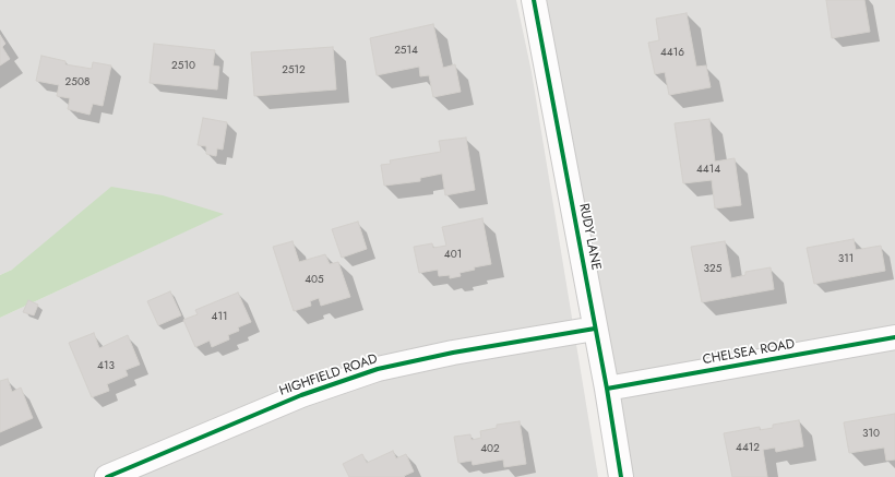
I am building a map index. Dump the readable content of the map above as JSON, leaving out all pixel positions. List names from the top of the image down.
{
  "streets": {
    "street": ["RUDY LANE", "CHELSEA ROAD", "HIGHFIELD ROAD"]
  },
  "crossings": [
    ["RUDY LANE", "CHELSEA ROAD"],
    ["RUDY LANE", "HIGHFIELD ROAD"]
  ],
  "house_numbers": [
    "2514",
    "4416",
    "2510",
    "2512",
    "2508",
    "4414",
    "401",
    "311",
    "325",
    "405",
    "411",
    "413",
    "310",
    "4412",
    "402"
  ]
}
